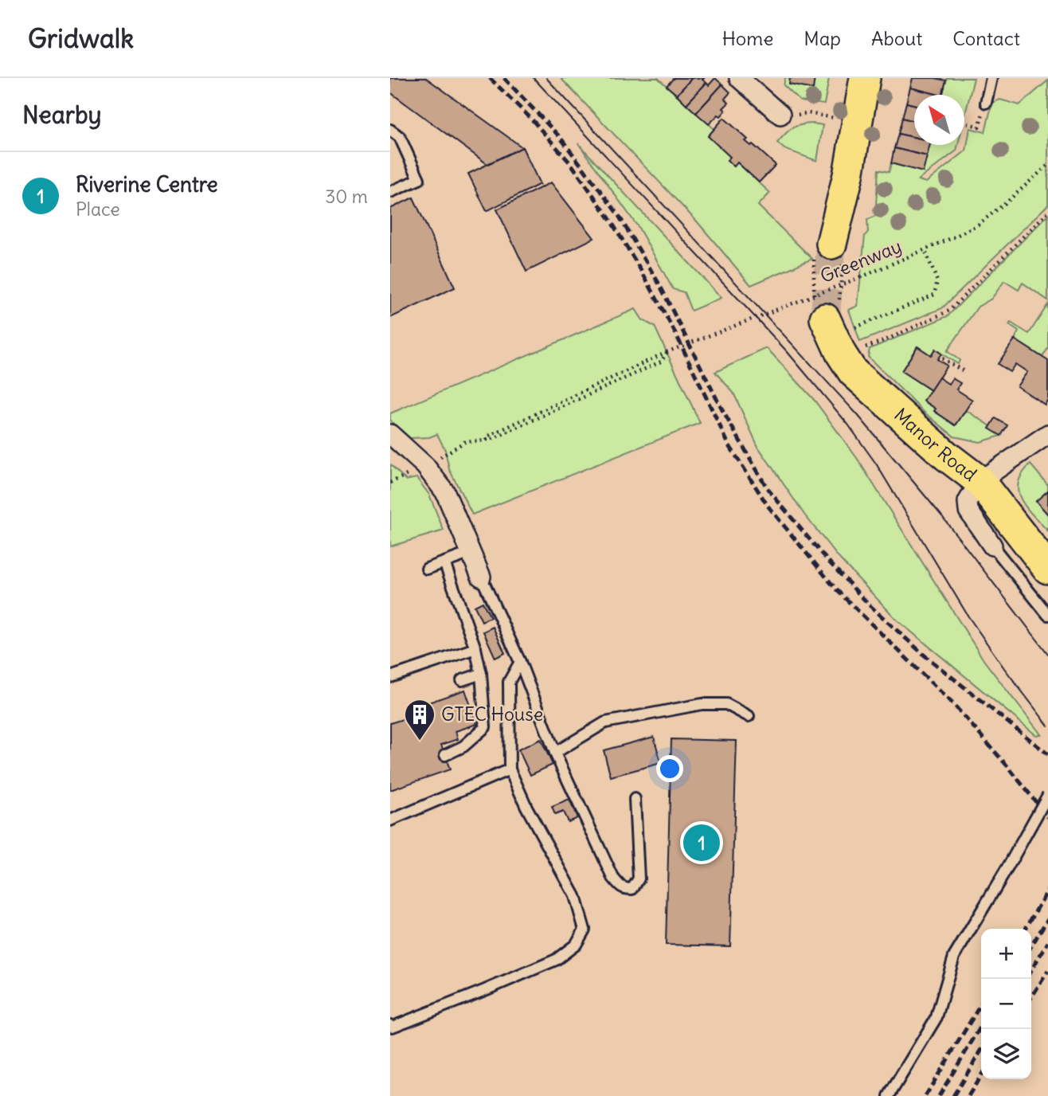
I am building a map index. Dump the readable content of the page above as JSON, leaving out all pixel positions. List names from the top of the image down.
{
  "streets": {
    "main road": ["Manor Road"],
    "path": ["Greenway"]
  },
  "places": {
    "building": ["GTEC House"]
  },
  "north": "top left",
  "page": {
    "header": "Gridwalk",
    "nav": [
      "Home",
      "Map",
      "About",
      "Contact"
    ],
    "heading": "Nearby",
    "list": [
      {
        "mark": "1",
        "name": "Riverine Centre",
        "note": "Place",
        "value": "30 m"
      }
    ],
    "pins": "1",
    "map_buttons": ["+", "−"]
  }
}
